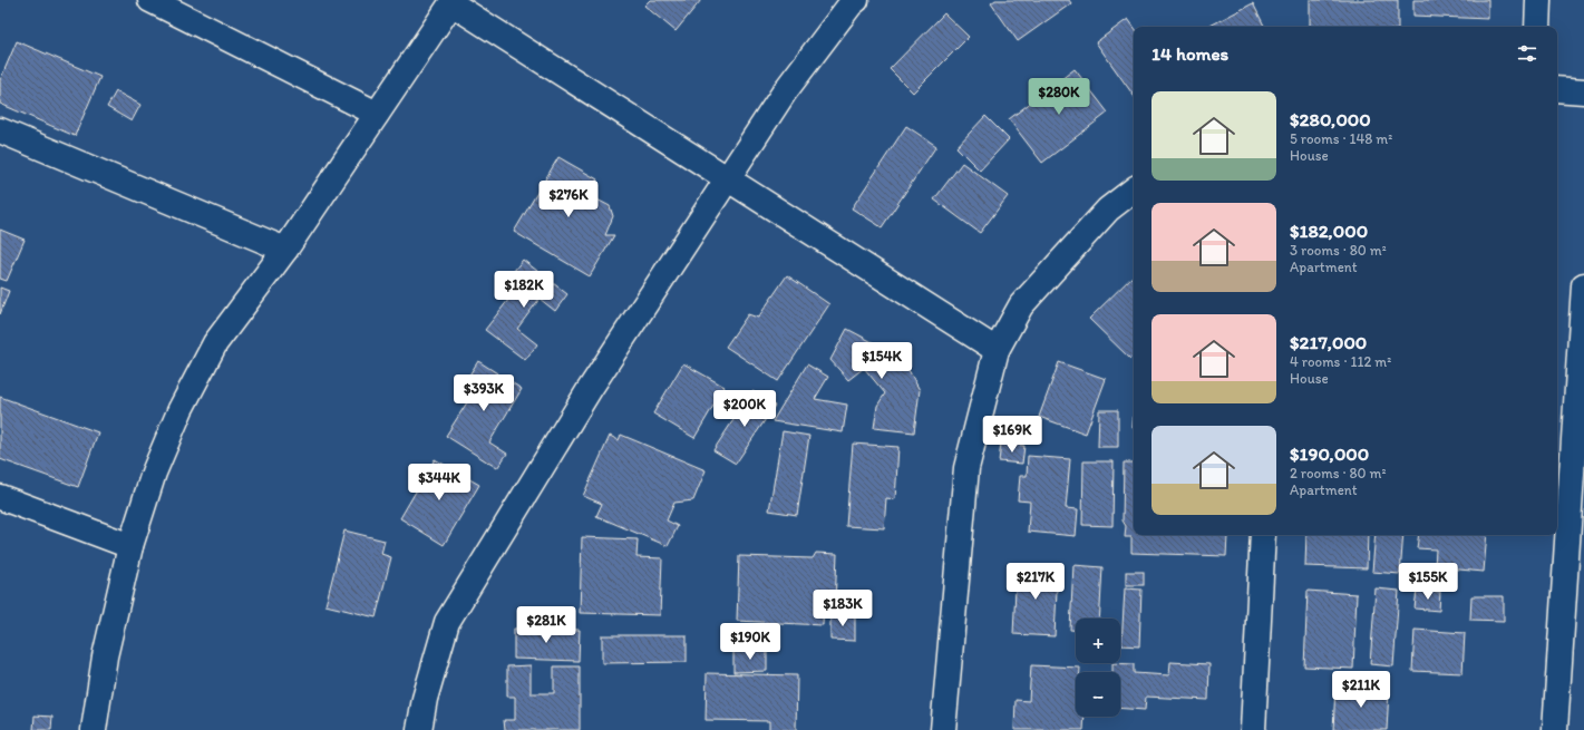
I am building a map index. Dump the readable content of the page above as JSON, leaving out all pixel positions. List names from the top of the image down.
{
  "page": {
    "heading": "14 homes",
    "price": [
      "$280K",
      "$276K",
      "$182K",
      "$154K",
      "$393K",
      "$200K",
      "$169K",
      "$344K",
      "$217K",
      "$155K",
      "$183K",
      "$281K",
      "$190K",
      "$211K"
    ],
    "list": [
      {
        "name": "$280,000",
        "note": "5 rooms · 148 m² · House"
      },
      {
        "name": "$182,000",
        "note": "3 rooms · 80 m² · Apartment"
      },
      {
        "name": "$217,000",
        "note": "4 rooms · 112 m² · House"
      },
      {
        "name": "$190,000",
        "note": "2 rooms · 80 m² · Apartment"
      }
    ],
    "map_buttons": ["+", "−"]
  }
}
